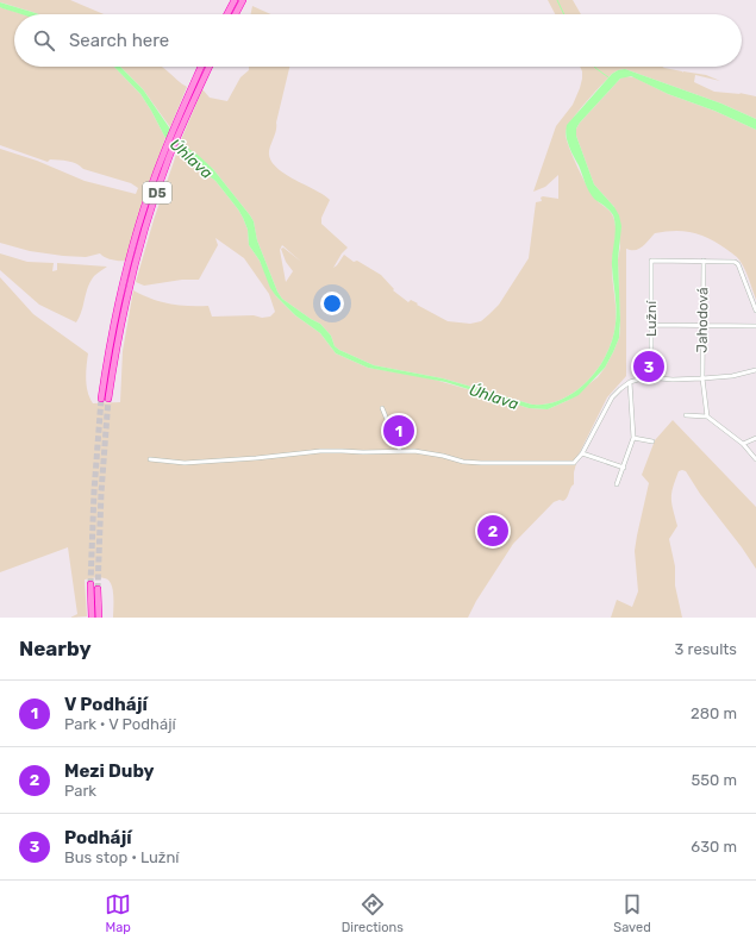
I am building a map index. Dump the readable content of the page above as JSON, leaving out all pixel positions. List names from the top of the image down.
{
  "streets": {
    "highway": ["D5"],
    "street": ["Lužní", "Jahodová"]
  },
  "crossings": [
    ["Lužní", "Jahodová"]
  ],
  "water": ["Úhlava"],
  "page": {
    "search": "Search here",
    "pins": ["3", "1", "2"],
    "heading": ["Nearby", "3 results"],
    "list": [
      {
        "mark": "1",
        "name": "V Podhájí",
        "note": "Park · V Podhájí",
        "value": "280 m"
      },
      {
        "mark": "2",
        "name": "Mezi Duby",
        "note": "Park",
        "value": "550 m"
      },
      {
        "mark": "3",
        "name": "Podhájí",
        "note": "Bus stop · Lužní",
        "value": "630 m"
      }
    ],
    "nav": ["Map", "Directions", "Saved"]
  }
}
